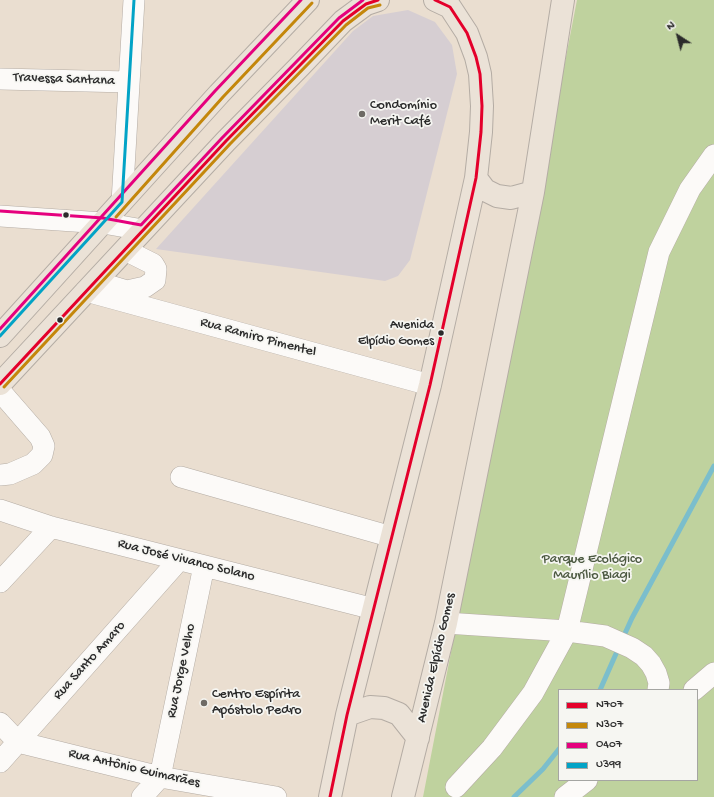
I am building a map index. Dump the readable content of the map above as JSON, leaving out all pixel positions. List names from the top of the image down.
{
  "streets": {
    "main road": ["Avenida Elpídio Gomes"],
    "street": [
      "Travessa Santana",
      "Rua Ramiro Pimentel",
      "Rua José Vivanco Solano",
      "Rua Santo Amaro",
      "Rua Jorge Velho",
      "Rua Antônio Guimarães"
    ]
  },
  "crossings": [
    ["Rua José Vivanco Solano", "Rua Santo Amaro"],
    ["Rua José Vivanco Solano", "Rua Jorge Velho"],
    ["Rua Santo Amaro", "Rua Antônio Guimarães"],
    ["Rua Jorge Velho", "Rua Antônio Guimarães"]
  ],
  "parks": ["Parque Ecológico Maurílio Biagi"],
  "places": ["Condomínio Merit Café", "Avenida Elpídio Gomes", "Centro Espírita Apóstolo Pedro"],
  "lines": [
    "transit line N707",
    "transit line O407",
    "transit line U399",
    "transit line N307"
  ],
  "legend": [
    "N707",
    "N307",
    "O407",
    "U399"
  ],
  "north": "top left"
}
